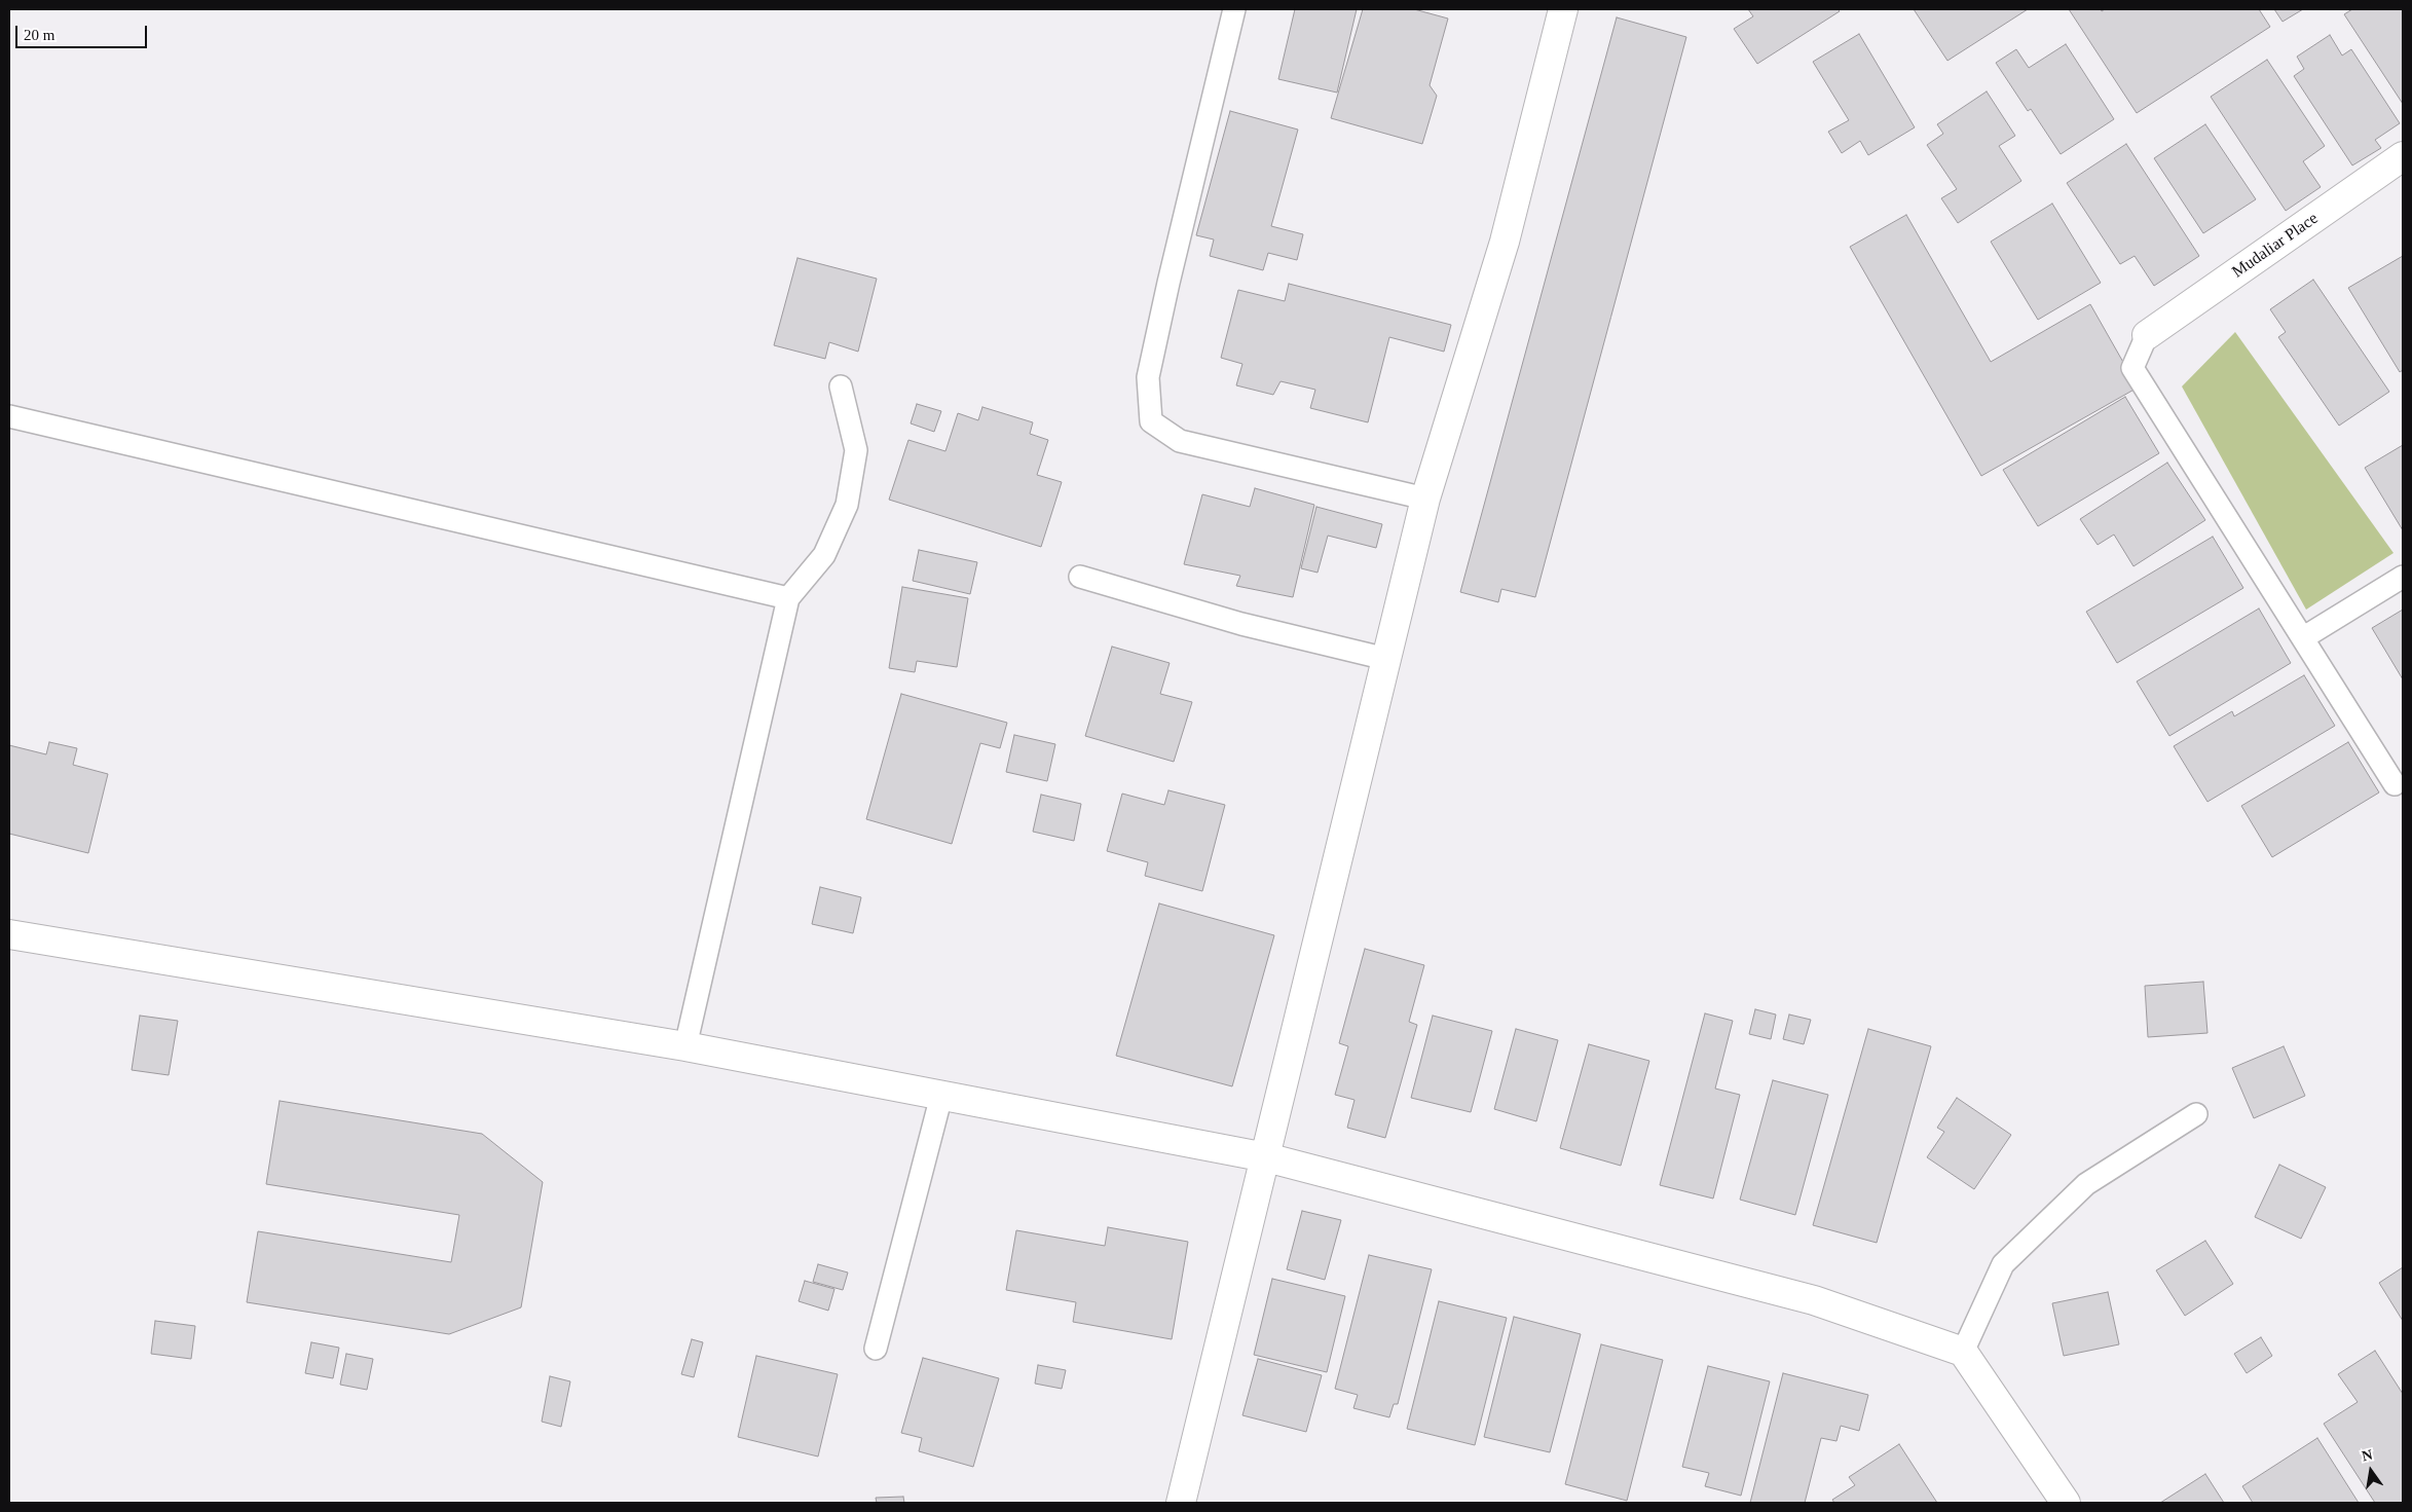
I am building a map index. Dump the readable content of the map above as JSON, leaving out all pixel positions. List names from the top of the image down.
{
  "streets": {
    "street": ["Mudaliar Place"]
  },
  "scale_bar": "20 m",
  "north": "top"
}
